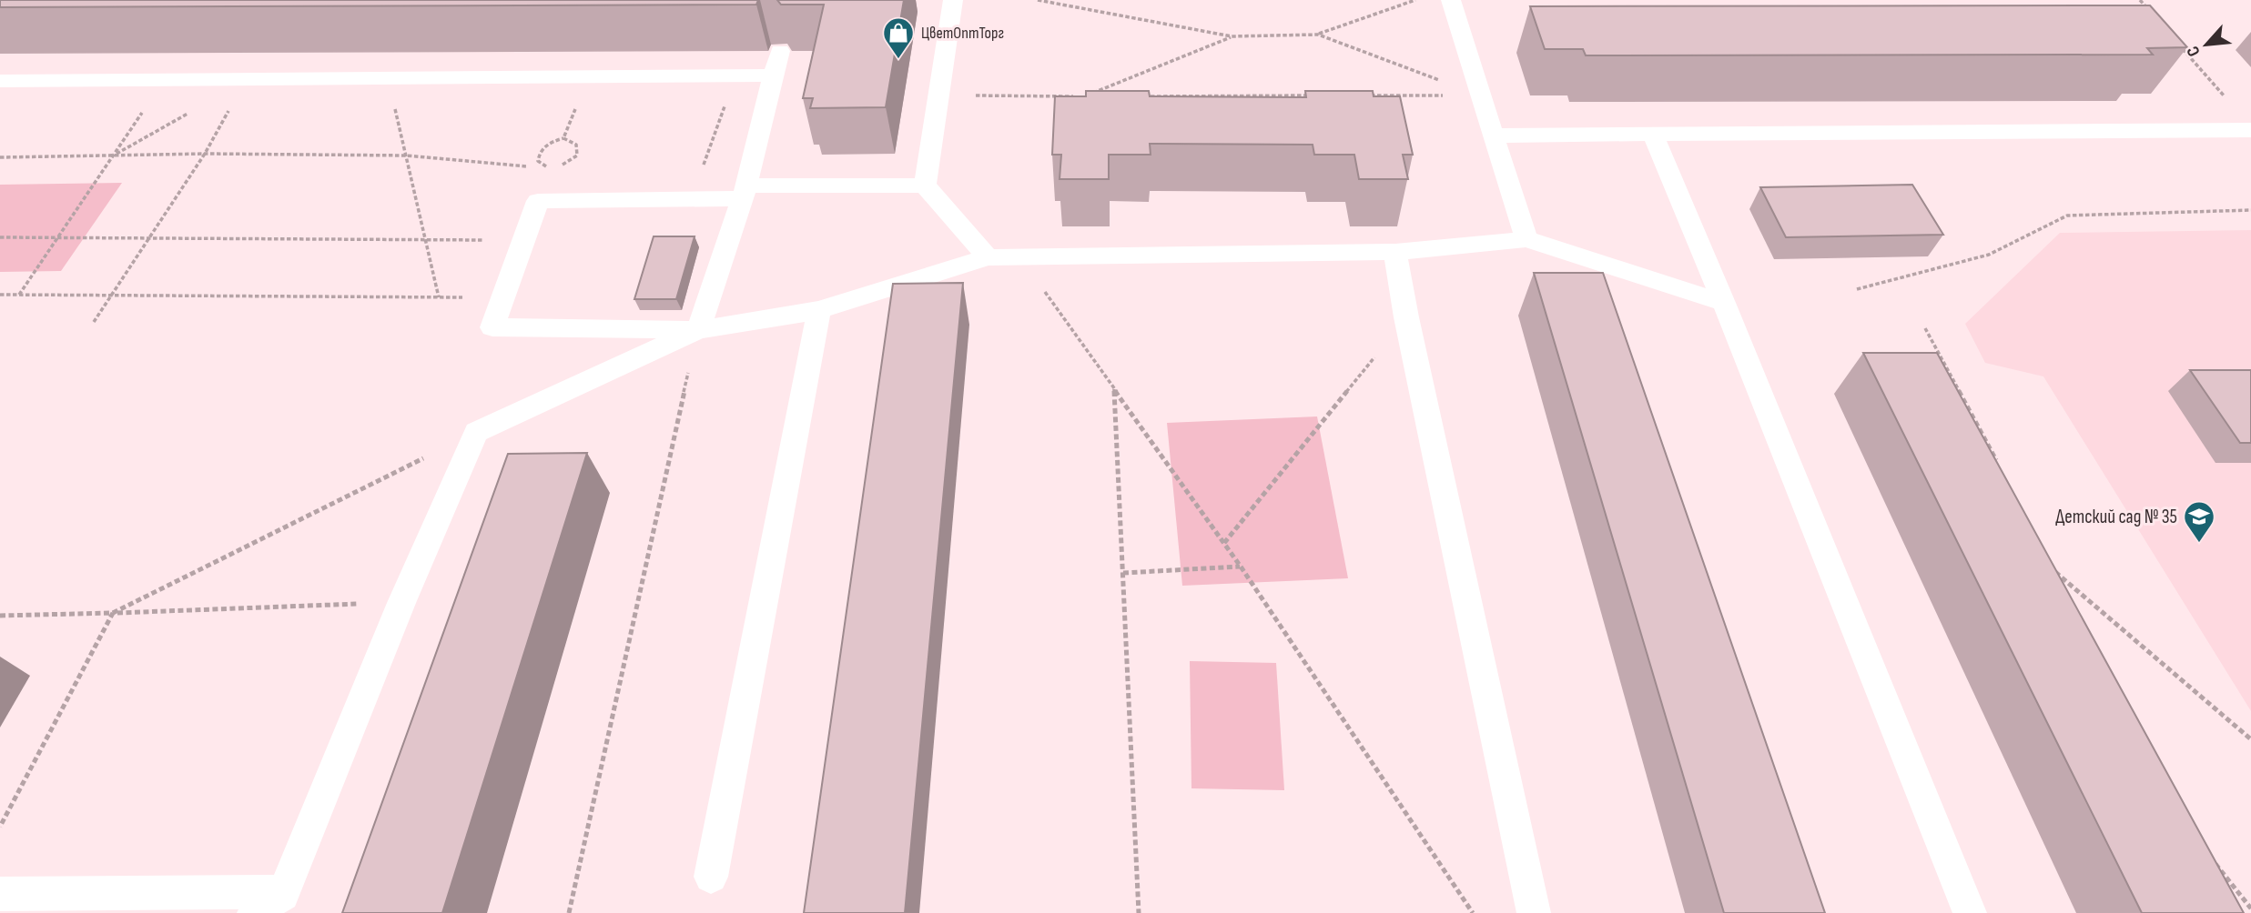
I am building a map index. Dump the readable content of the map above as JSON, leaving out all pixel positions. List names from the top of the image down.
{
  "places": {
    "shop": ["ЦветОптТорг"],
    "school or university": ["Детский сад № 35"]
  },
  "north": "bottom left"
}
